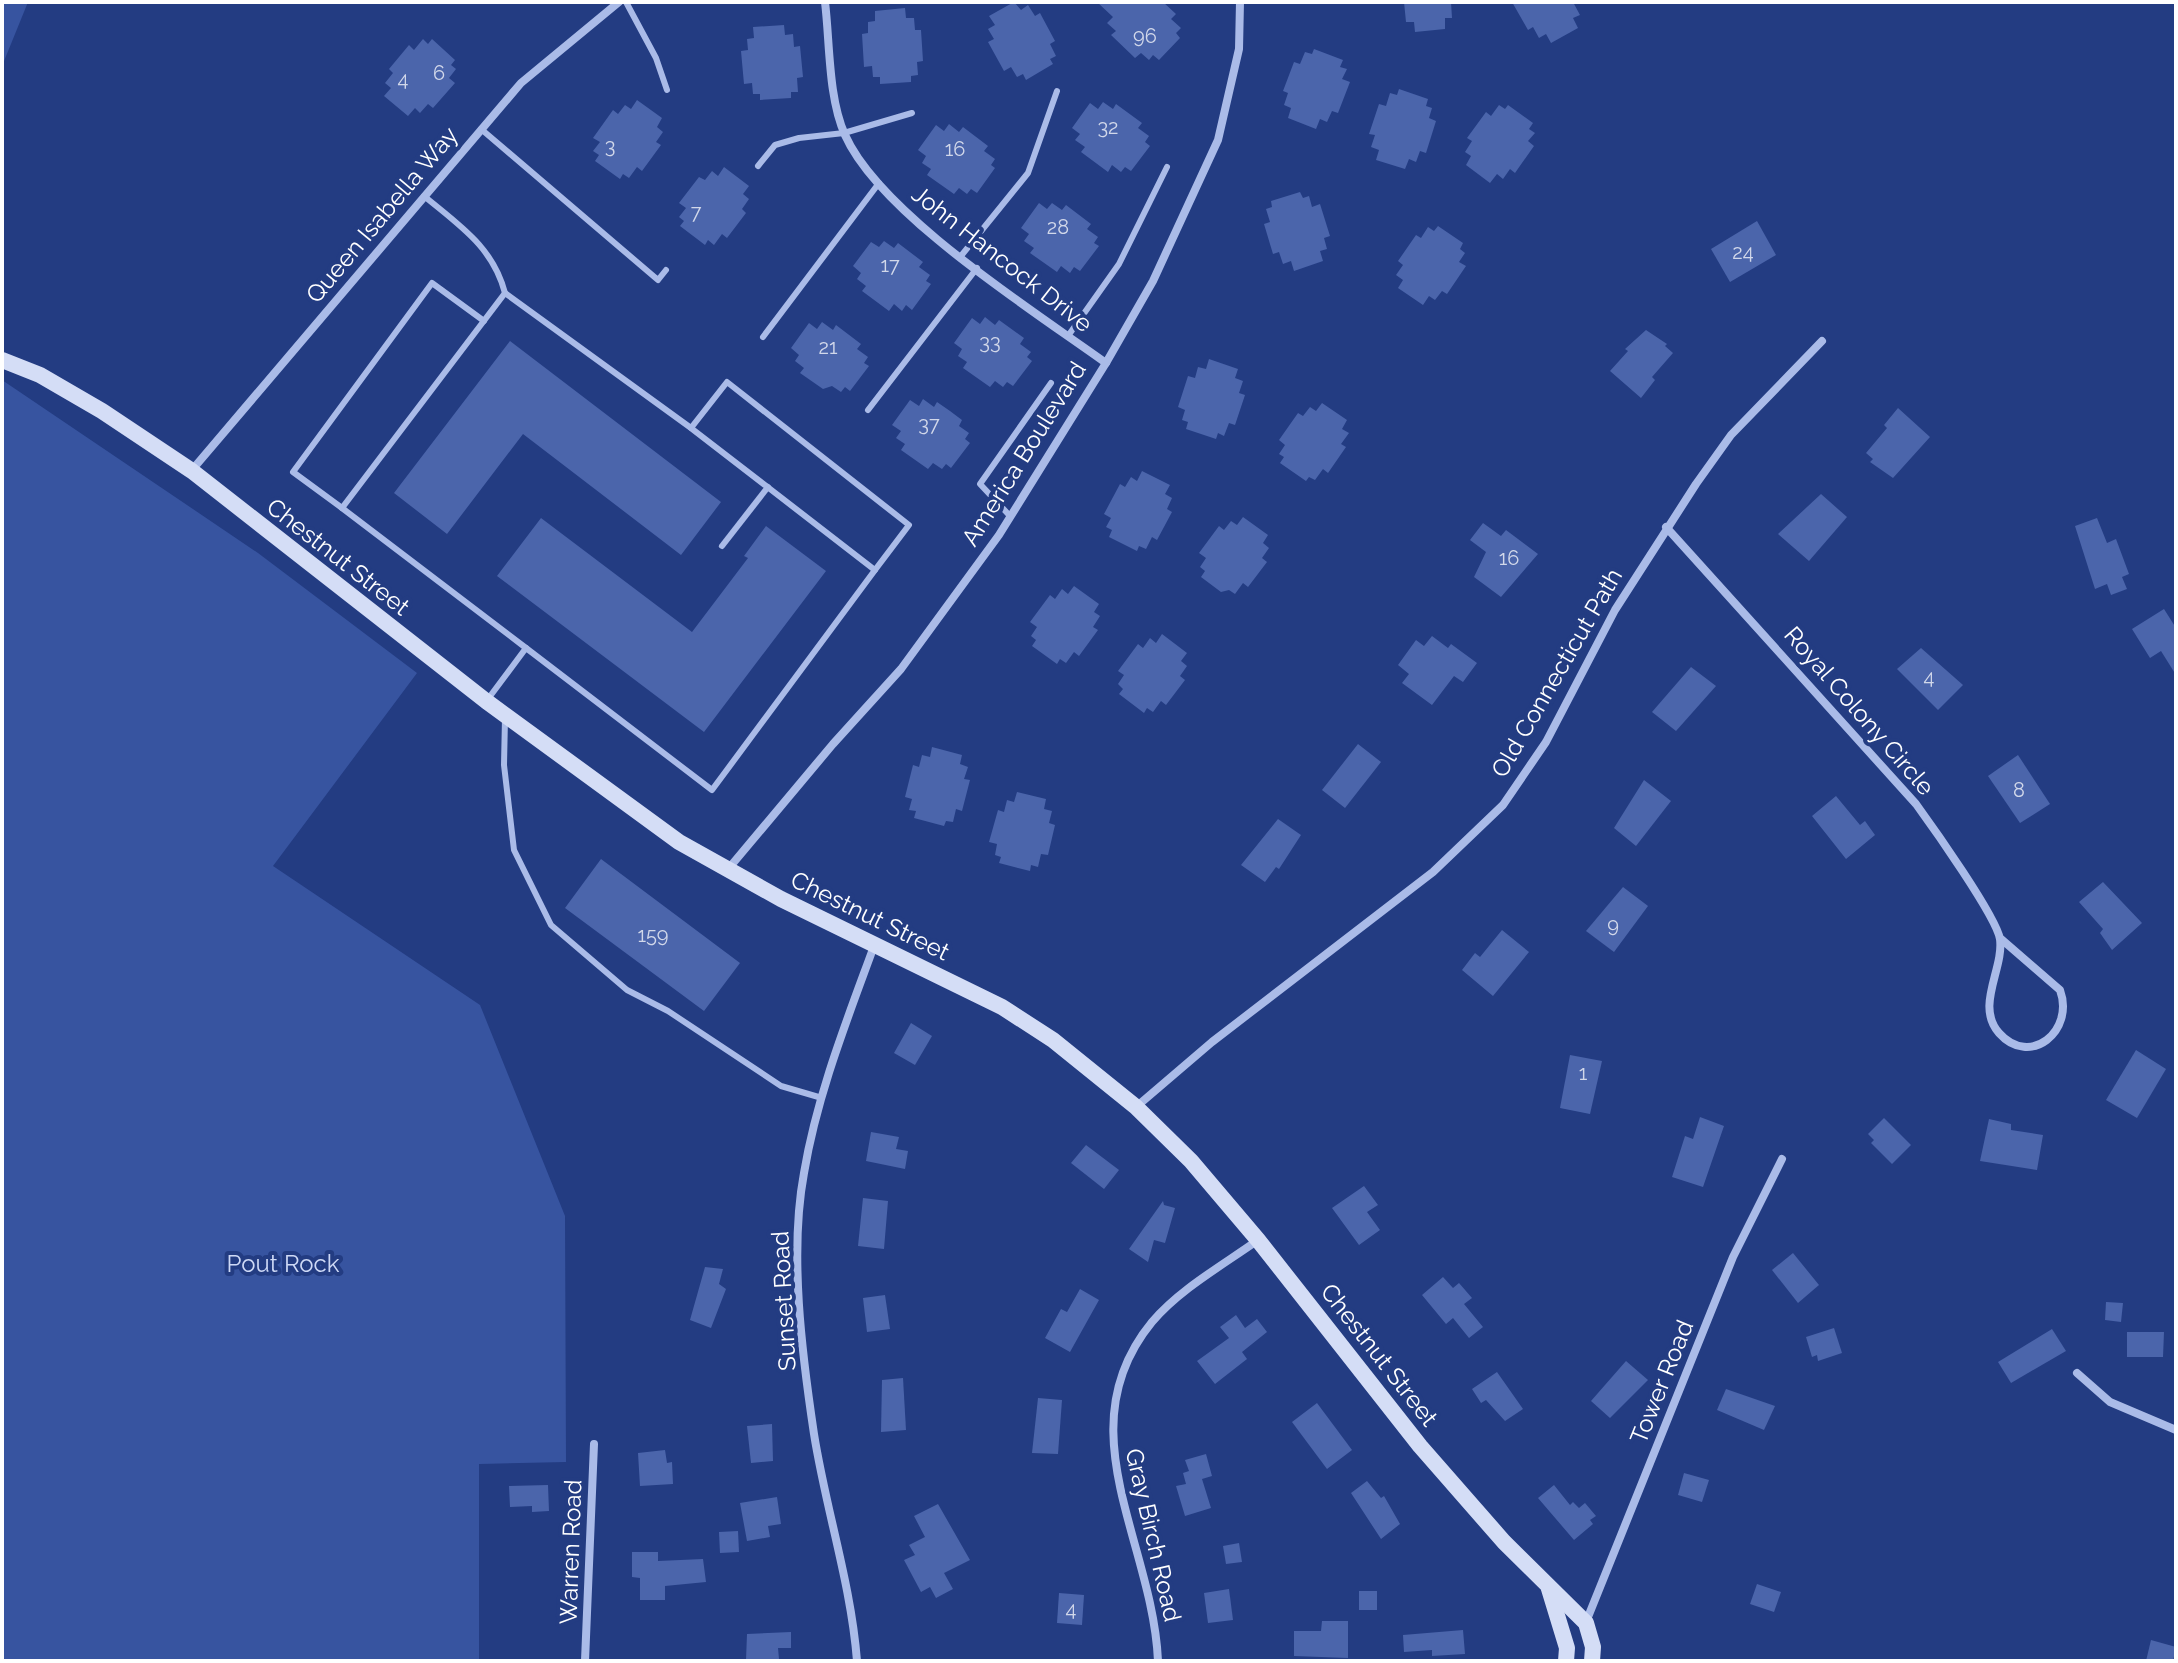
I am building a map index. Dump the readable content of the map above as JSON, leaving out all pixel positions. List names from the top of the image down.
{
  "streets": {
    "main road": ["Chestnut Street"],
    "street": [
      "Queen Isabella Way",
      "John Hancock Drive",
      "America Boulevard",
      "Old Connecticut Path",
      "Royal Colony Circle",
      "Sunset Road",
      "Tower Road",
      "Gray Birch Road",
      "Warren Road"
    ]
  },
  "crossings": [
    ["Queen Isabella Way", "Chestnut Street"],
    ["John Hancock Drive", "America Boulevard"],
    ["America Boulevard", "Chestnut Street"],
    ["Chestnut Street", "Old Connecticut Path"],
    ["Chestnut Street", "Sunset Road"],
    ["Chestnut Street", "Gray Birch Road"],
    ["Old Connecticut Path", "Royal Colony Circle"]
  ],
  "parks": ["Pout Rock"],
  "house_numbers": [
    "96",
    "6",
    "4",
    "32",
    "3",
    "16",
    "7",
    "28",
    "24",
    "17",
    "33",
    "21",
    "37",
    "16",
    "4",
    "8",
    "9",
    "159",
    "1",
    "4"
  ]
}
